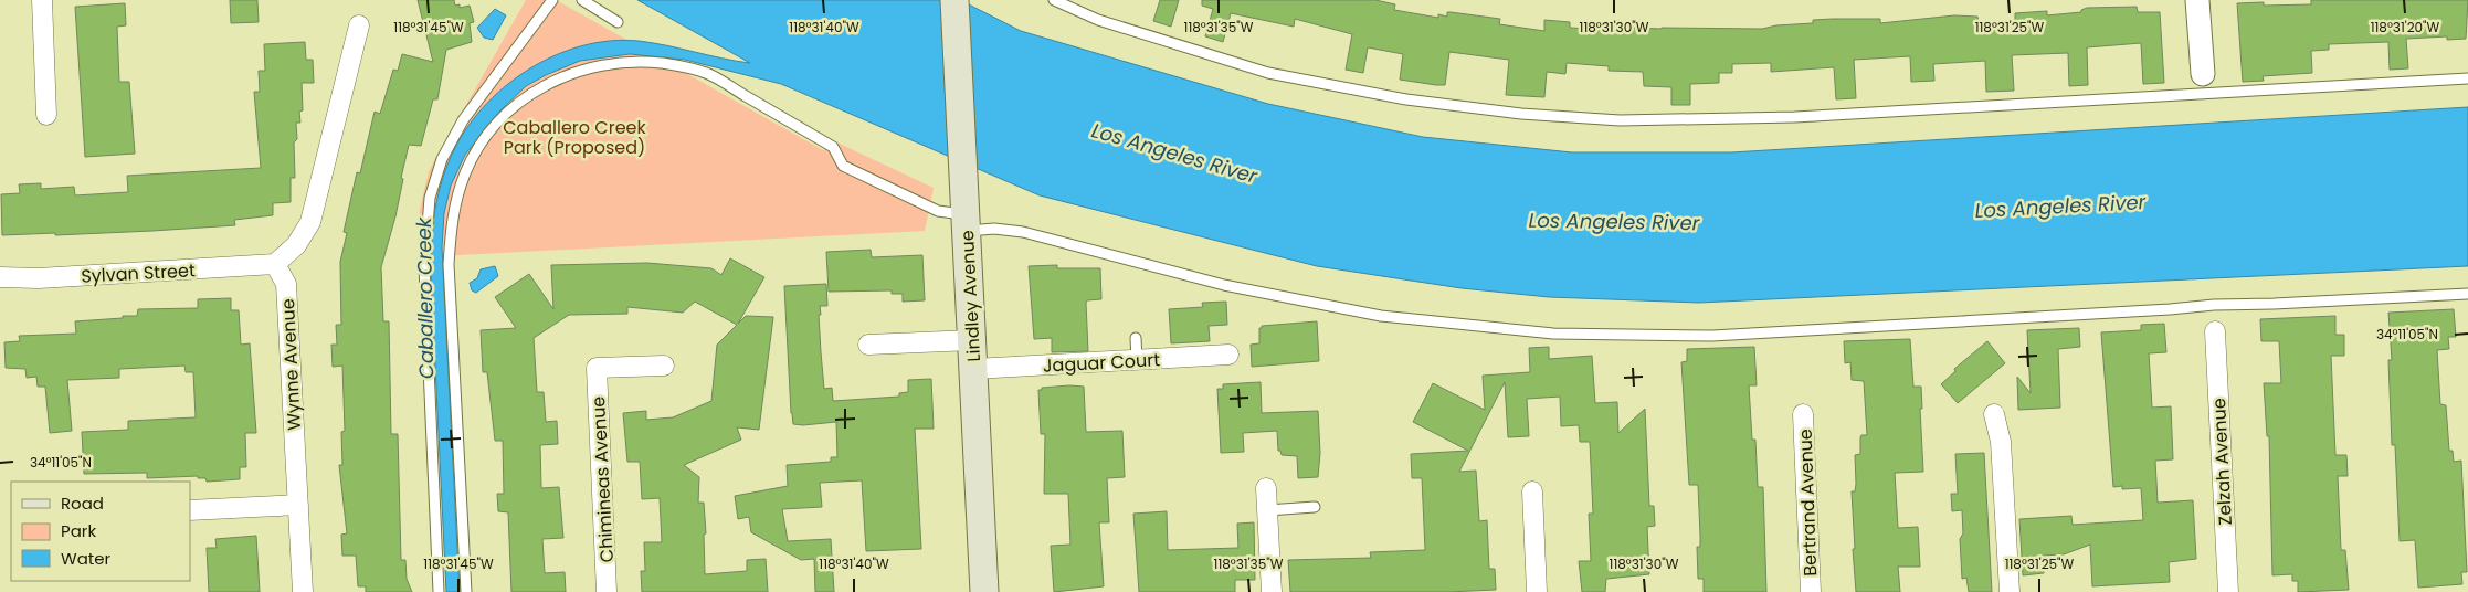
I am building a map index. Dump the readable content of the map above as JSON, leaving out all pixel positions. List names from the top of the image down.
{
  "streets": {
    "main road": ["Lindley Avenue"],
    "street": [
      "Sylvan Street",
      "Jaguar Court",
      "Wynne Avenue",
      "Zelzah Avenue",
      "Chimineas Avenue",
      "Bertrand Avenue"
    ]
  },
  "crossings": [
    ["Sylvan Street", "Wynne Avenue"],
    ["Lindley Avenue", "Jaguar Court"]
  ],
  "water": ["Los Angeles River", "Caballero Creek"],
  "parks": ["Caballero Creek Park (Proposed)"],
  "legend": ["Road", "Park", "Water"],
  "coordinates": [
    "118°31'45\"W",
    "118°31'40\"W",
    "118°31'35\"W",
    "118°31'30\"W",
    "118°31'25\"W",
    "118°31'20\"W",
    "34°11'05\"N"
  ]
}
